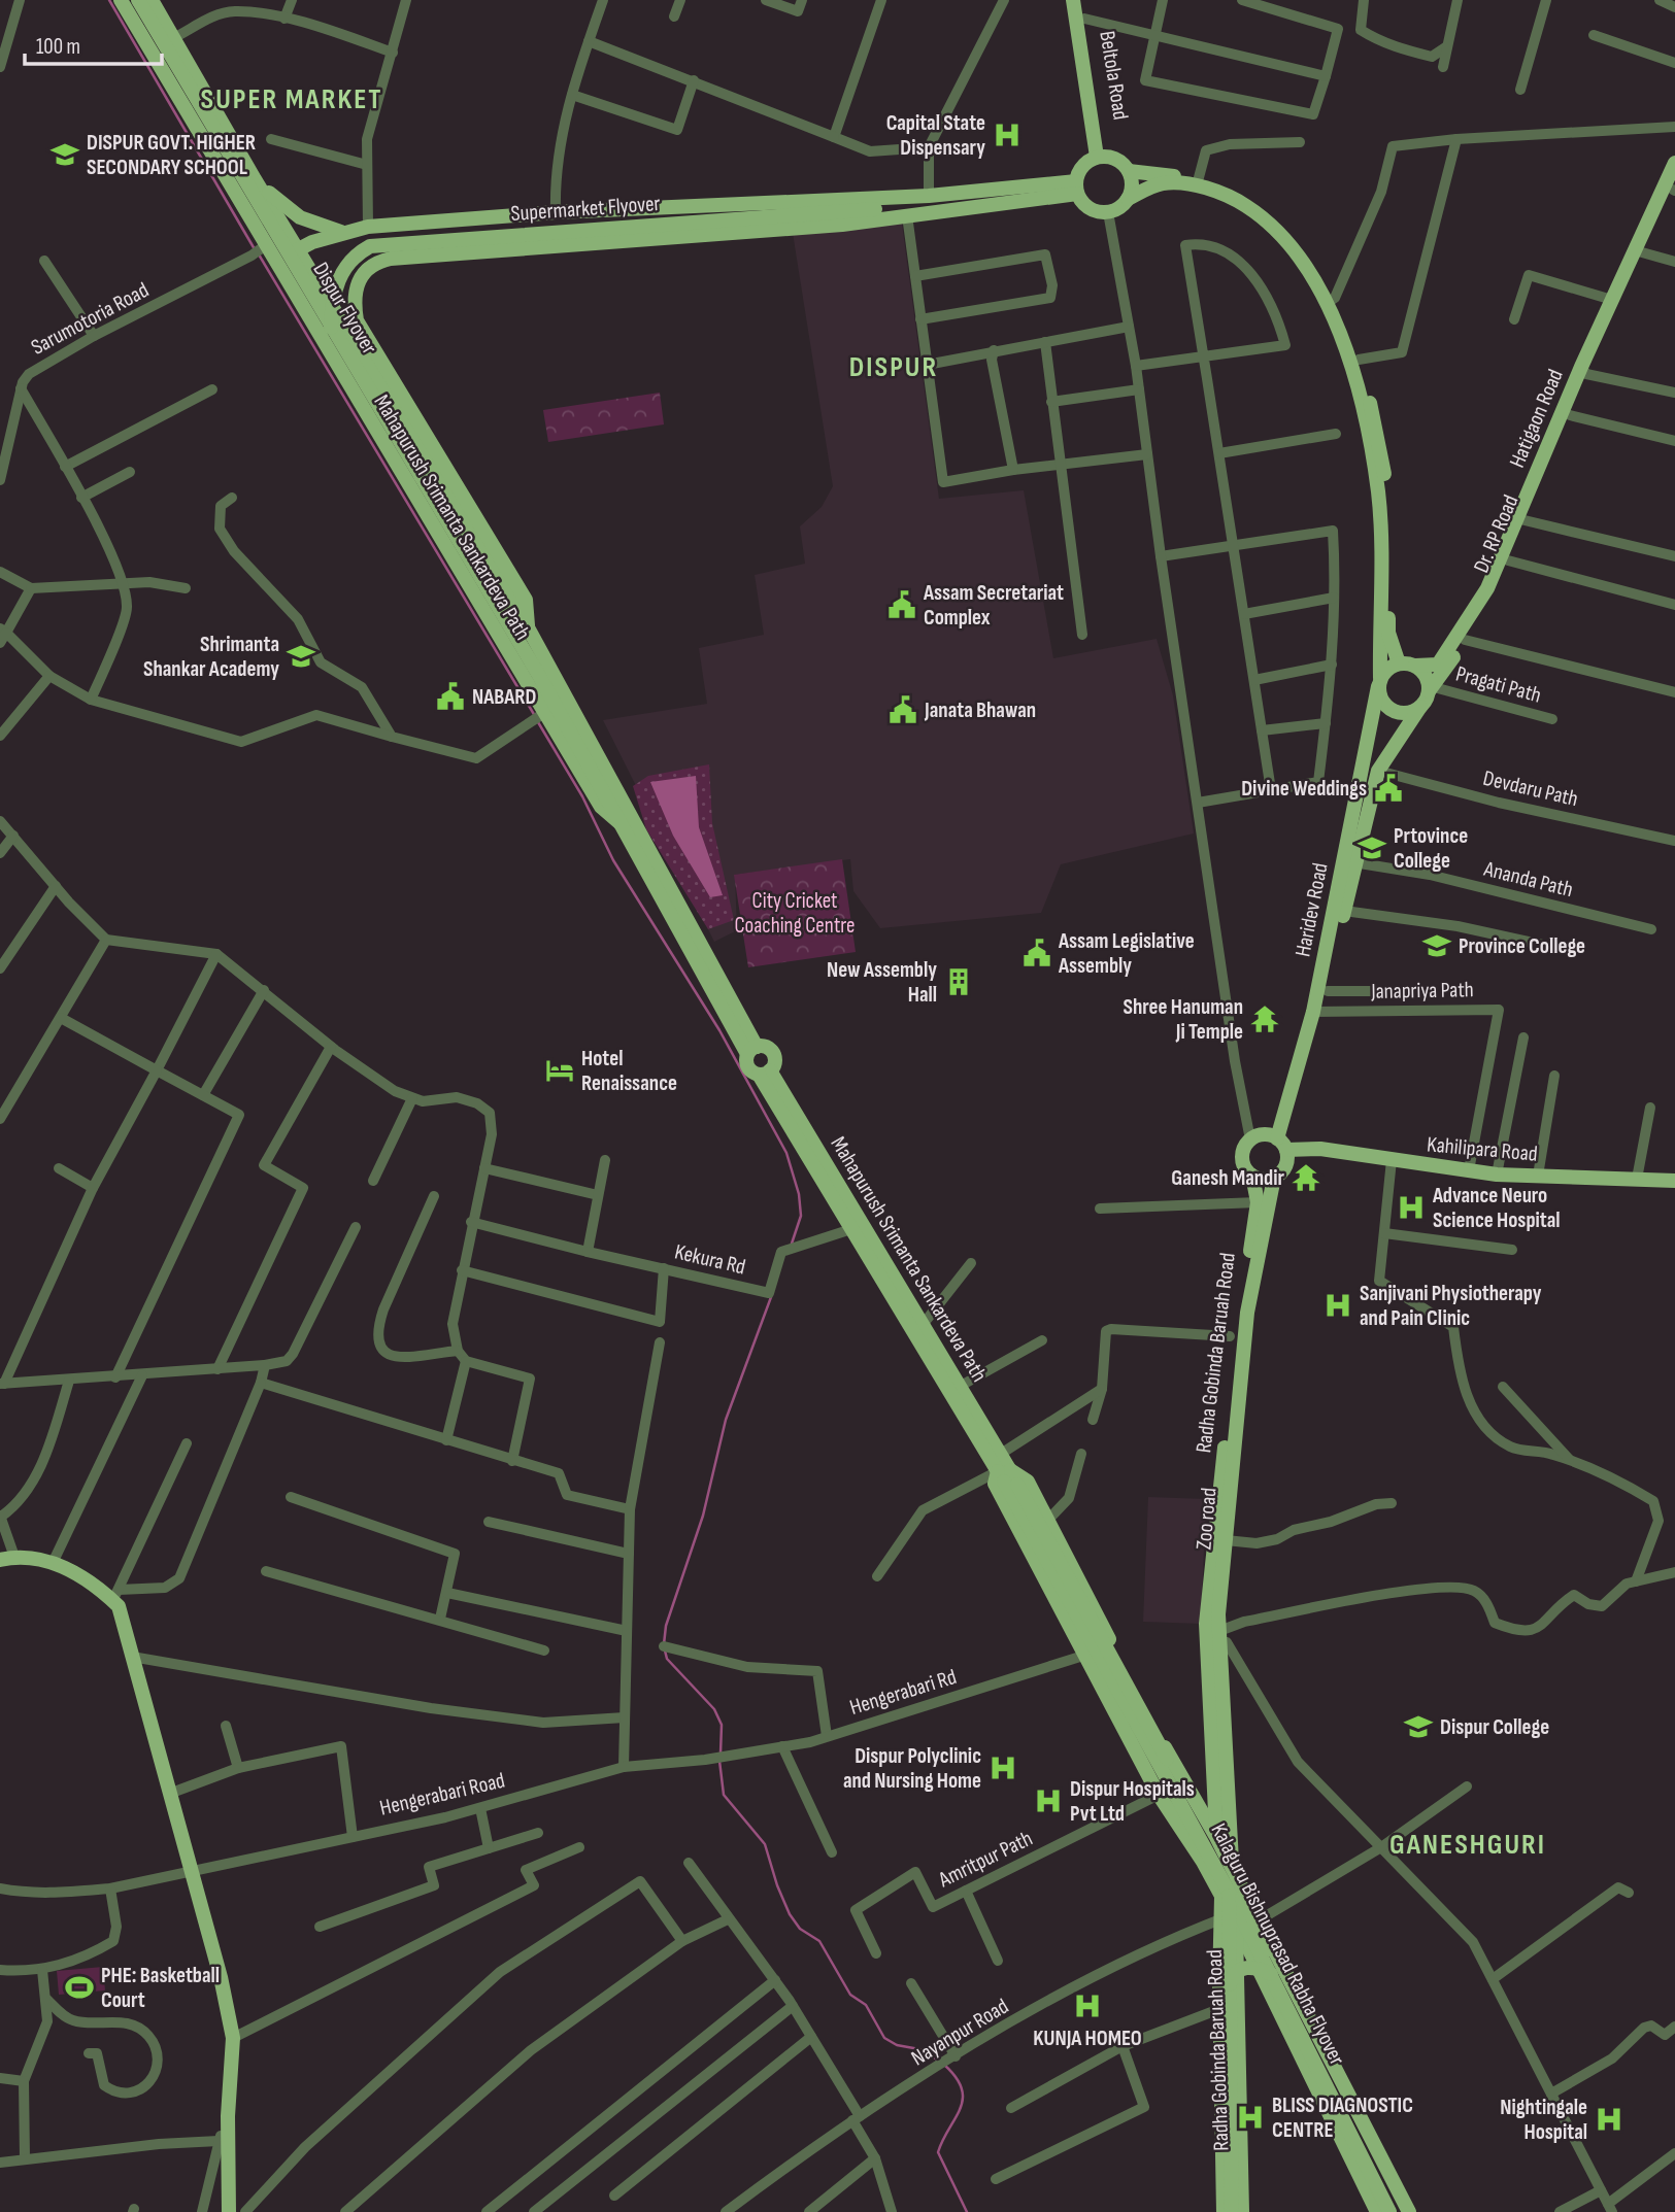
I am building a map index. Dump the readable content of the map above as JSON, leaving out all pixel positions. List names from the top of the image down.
{
  "streets": {
    "main road": [
      "Beltola Road",
      "Supermarket Flyover",
      "Dispur Flyover",
      "Hatigaon Road",
      "Mahapurush Srimanta Sankardeva Path",
      "Dr. RP Road",
      "Haridev Road",
      "Kahilipara Road",
      "Radha Gobinda Baruah Road",
      "Zoo road",
      "Kalaguru Bishnuprasad Rabha Flyover"
    ],
    "street": [
      "Sarumotoria Road",
      "Pragati Path",
      "Devdaru Path",
      "Ananda Path",
      "Janapriya Path",
      "Kekura Rd",
      "Hengerabari Rd",
      "Hengerabari Road",
      "Amritpur Path",
      "Nayanpur Road"
    ]
  },
  "crossings": [
    ["Supermarket Flyover", "Dispur Flyover"],
    ["Dispur Flyover", "Mahapurush Srimanta Sankardeva Path"],
    ["Sarumotoria Road", "Mahapurush Srimanta Sankardeva Path"],
    ["Hatigaon Road", "Dr. RP Road"],
    ["Hatigaon Road", "Pragati Path"],
    ["Hatigaon Road", "Haridev Road"],
    ["Mahapurush Srimanta Sankardeva Path", "Kekura Rd"],
    ["Mahapurush Srimanta Sankardeva Path", "Kalaguru Bishnuprasad Rabha Flyover"],
    ["Dr. RP Road", "Pragati Path"],
    ["Dr. RP Road", "Haridev Road"],
    ["Pragati Path", "Haridev Road"],
    ["Devdaru Path", "Haridev Road"],
    ["Ananda Path", "Haridev Road"],
    ["Haridev Road", "Janapriya Path"],
    ["Haridev Road", "Kahilipara Road"],
    ["Haridev Road", "Radha Gobinda Baruah Road"],
    ["Haridev Road", "Zoo road"],
    ["Janapriya Path", "Kahilipara Road"],
    ["Kahilipara Road", "Radha Gobinda Baruah Road"],
    ["Kahilipara Road", "Zoo road"],
    ["Radha Gobinda Baruah Road", "Zoo road"],
    ["Radha Gobinda Baruah Road", "Kalaguru Bishnuprasad Rabha Flyover"],
    ["Radha Gobinda Baruah Road", "Nayanpur Road"],
    ["Hengerabari Rd", "Hengerabari Road"]
  ],
  "districts": ["SUPER MARKET", "DISPUR", "GANESHGURI"],
  "parks": ["City Cricket Coaching Centre"],
  "places": {
    "hospital": [
      "Capital State Dispensary",
      "Advance Neuro Science Hospital",
      "Sanjivani Physiotherapy and Pain Clinic",
      "Dispur Polyclinic and Nursing Home",
      "Dispur Hospitals Pvt Ltd",
      "KUNJA HOMEO",
      "BLISS DIAGNOSTIC CENTRE",
      "Nightingale Hospital"
    ],
    "school or university": [
      "DISPUR GOVT. HIGHER SECONDARY SCHOOL",
      "Shrimanta Shankar Academy",
      "Prtovince College",
      "Province College",
      "Dispur College"
    ],
    "public building": [
      "Assam Secretariat Complex",
      "NABARD",
      "Janata Bhawan",
      "Divine Weddings",
      "Assam Legislative Assembly"
    ],
    "building": ["New Assembly Hall"],
    "temple": ["Shree Hanuman Ji Temple", "Ganesh Mandir"],
    "hotel": ["Hotel Renaissance"],
    "sports": ["PHE: Basketball Court"]
  },
  "scale_bar": "100 m"
}
